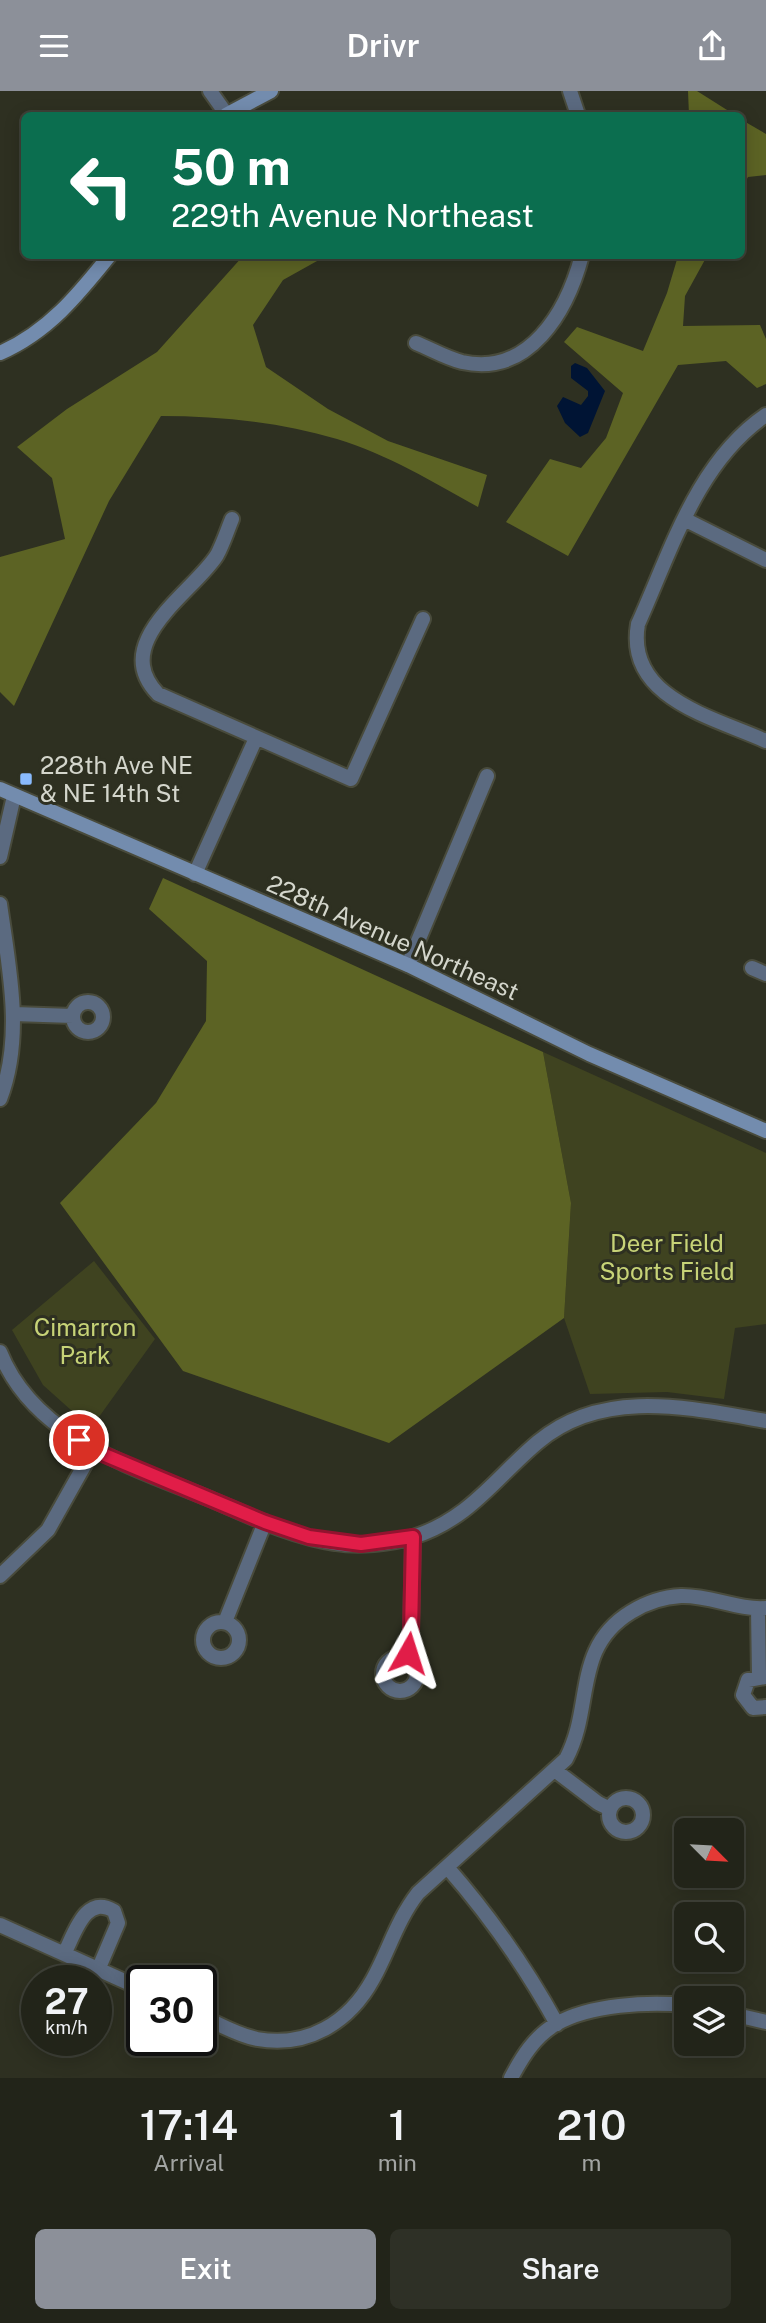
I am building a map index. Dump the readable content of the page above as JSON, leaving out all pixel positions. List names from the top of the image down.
{
  "streets": {
    "main road": ["228th Avenue Northeast"]
  },
  "parks": ["Deer Field Sports Field", "Cimarron Park"],
  "places": {
    "transit": ["228th Ave NE & NE 14th St"]
  },
  "north": "bottom right",
  "page": {
    "header": "Drivr",
    "turn": ["50 m", "229th Avenue Northeast"],
    "speed": "27 km/h",
    "limit": "30",
    "eta": [
      "17:14",
      "Arrival",
      "1",
      "min",
      "210",
      "m"
    ],
    "buttons": ["Exit", "Share"]
  }
}
